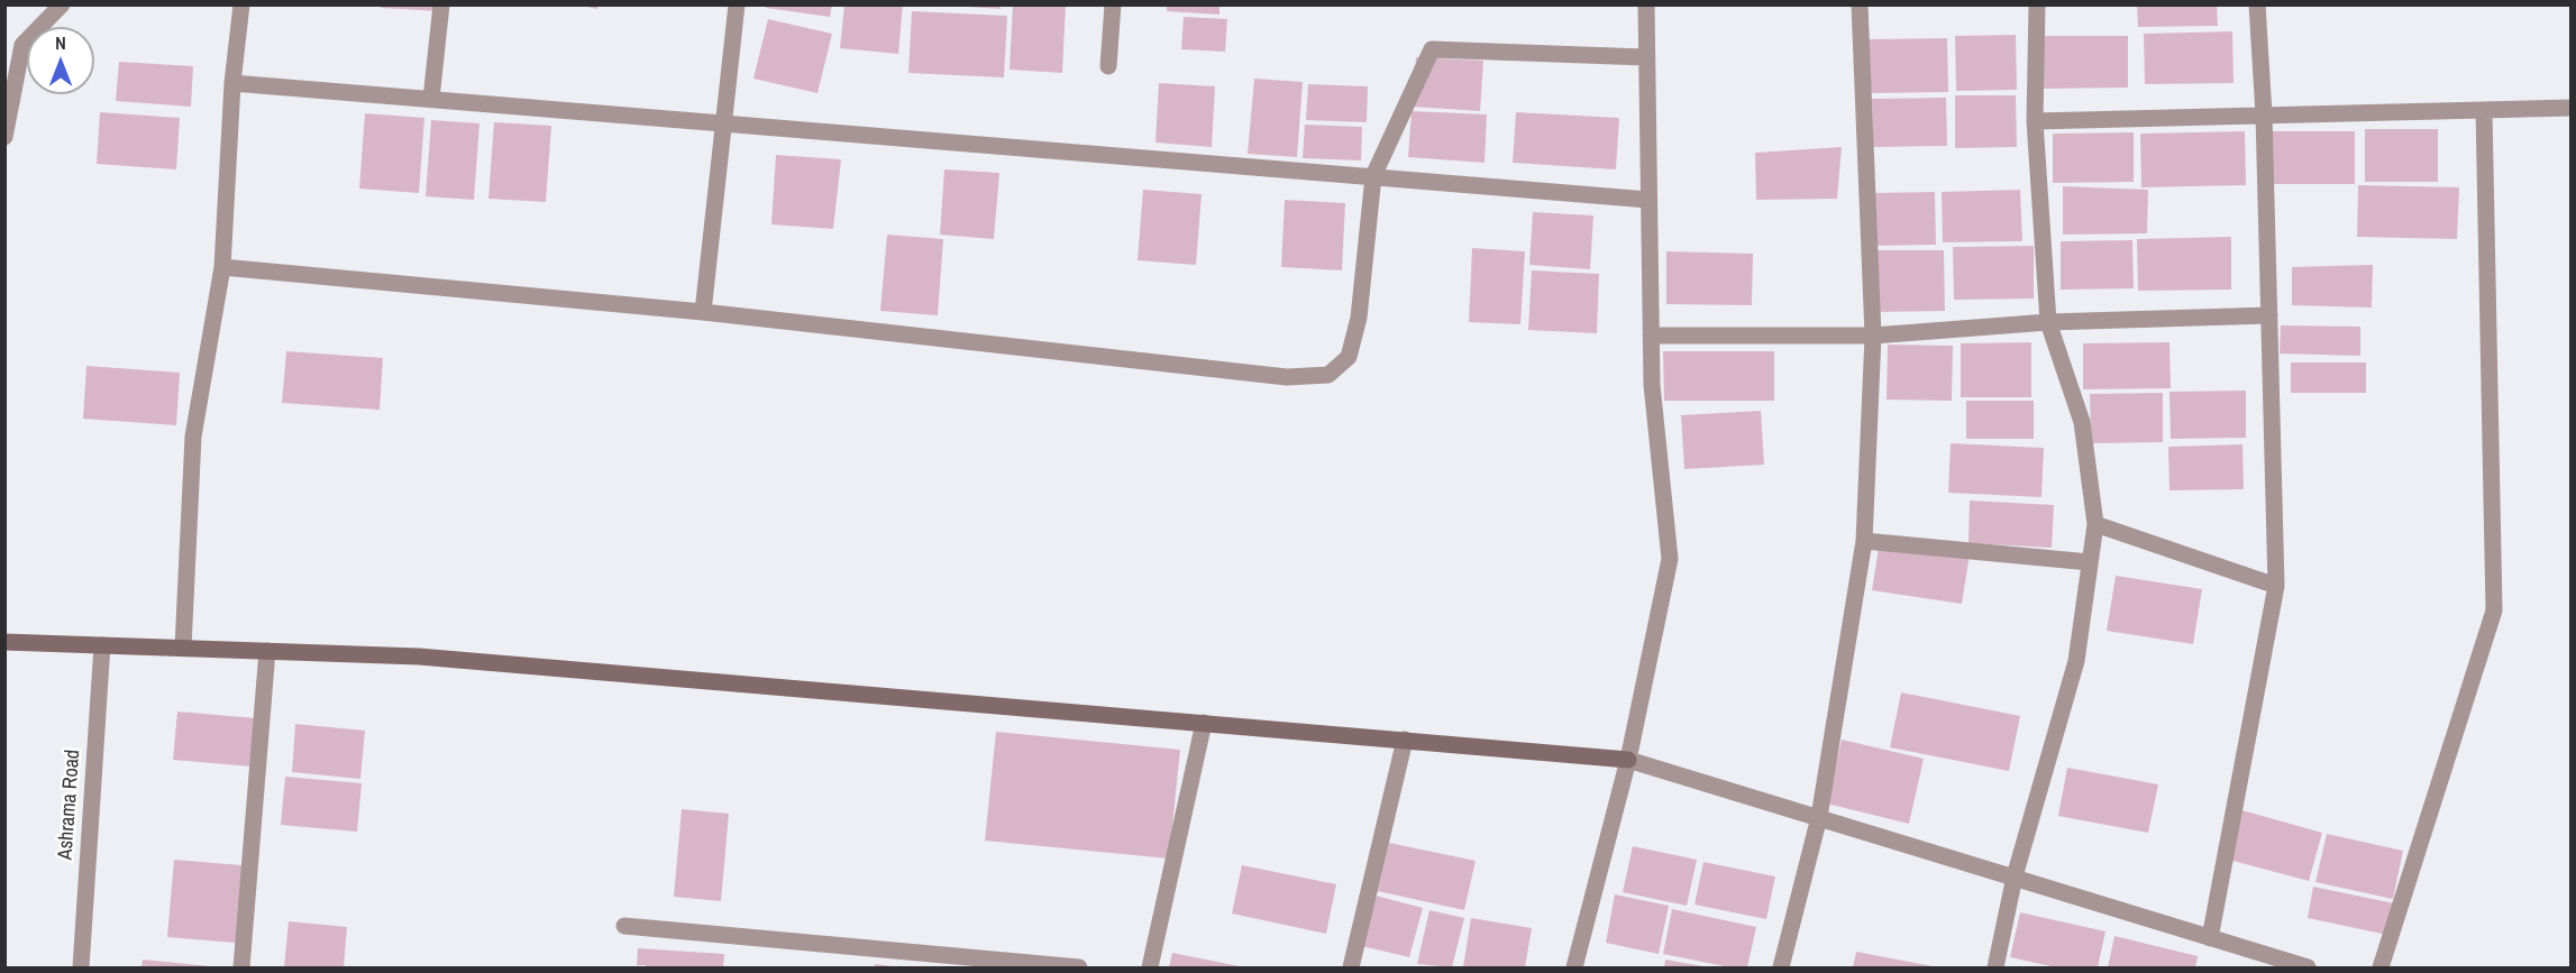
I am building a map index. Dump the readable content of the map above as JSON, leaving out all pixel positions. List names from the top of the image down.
{
  "streets": {
    "street": ["Ashrama Road"]
  },
  "north": "top"
}
